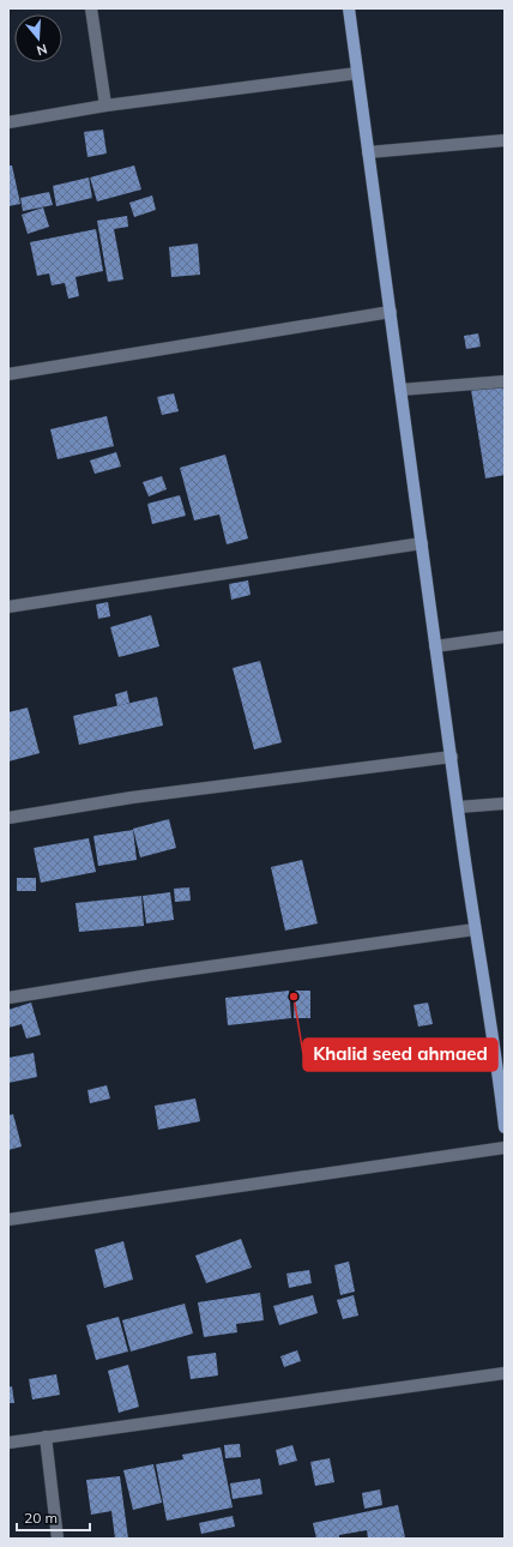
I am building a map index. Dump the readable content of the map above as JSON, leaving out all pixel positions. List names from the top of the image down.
{
  "places": ["Khalid seed ahmaed"],
  "scale_bar": "20 m",
  "north": "bottom"
}
